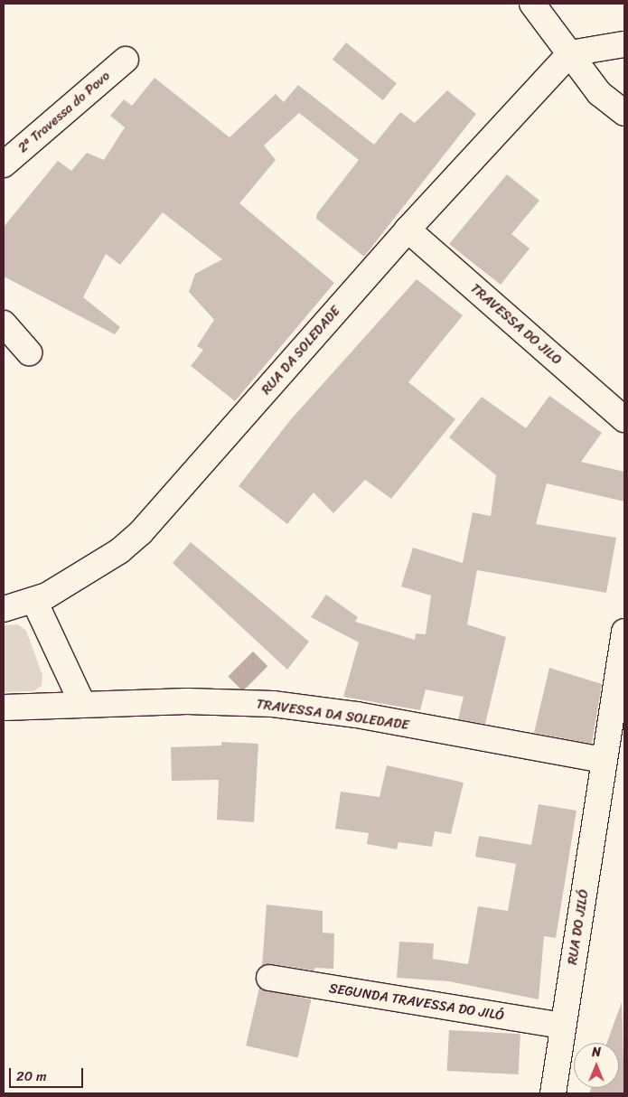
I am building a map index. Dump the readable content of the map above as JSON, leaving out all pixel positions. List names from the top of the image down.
{
  "streets": {
    "street": [
      "2ª Travessa do Povo",
      "TRAVESSA DO JILO",
      "RUA DA SOLEDADE",
      "TRAVESSA DA SOLEDADE",
      "RUA DO JILÓ",
      "SEGUNDA TRAVESSA DO JILÓ"
    ]
  },
  "crossings": [
    ["TRAVESSA DO JILO", "RUA DA SOLEDADE"],
    ["TRAVESSA DA SOLEDADE", "RUA DO JILÓ"],
    ["RUA DO JILÓ", "SEGUNDA TRAVESSA DO JILÓ"]
  ],
  "scale_bar": "20 m",
  "north": "top"
}
